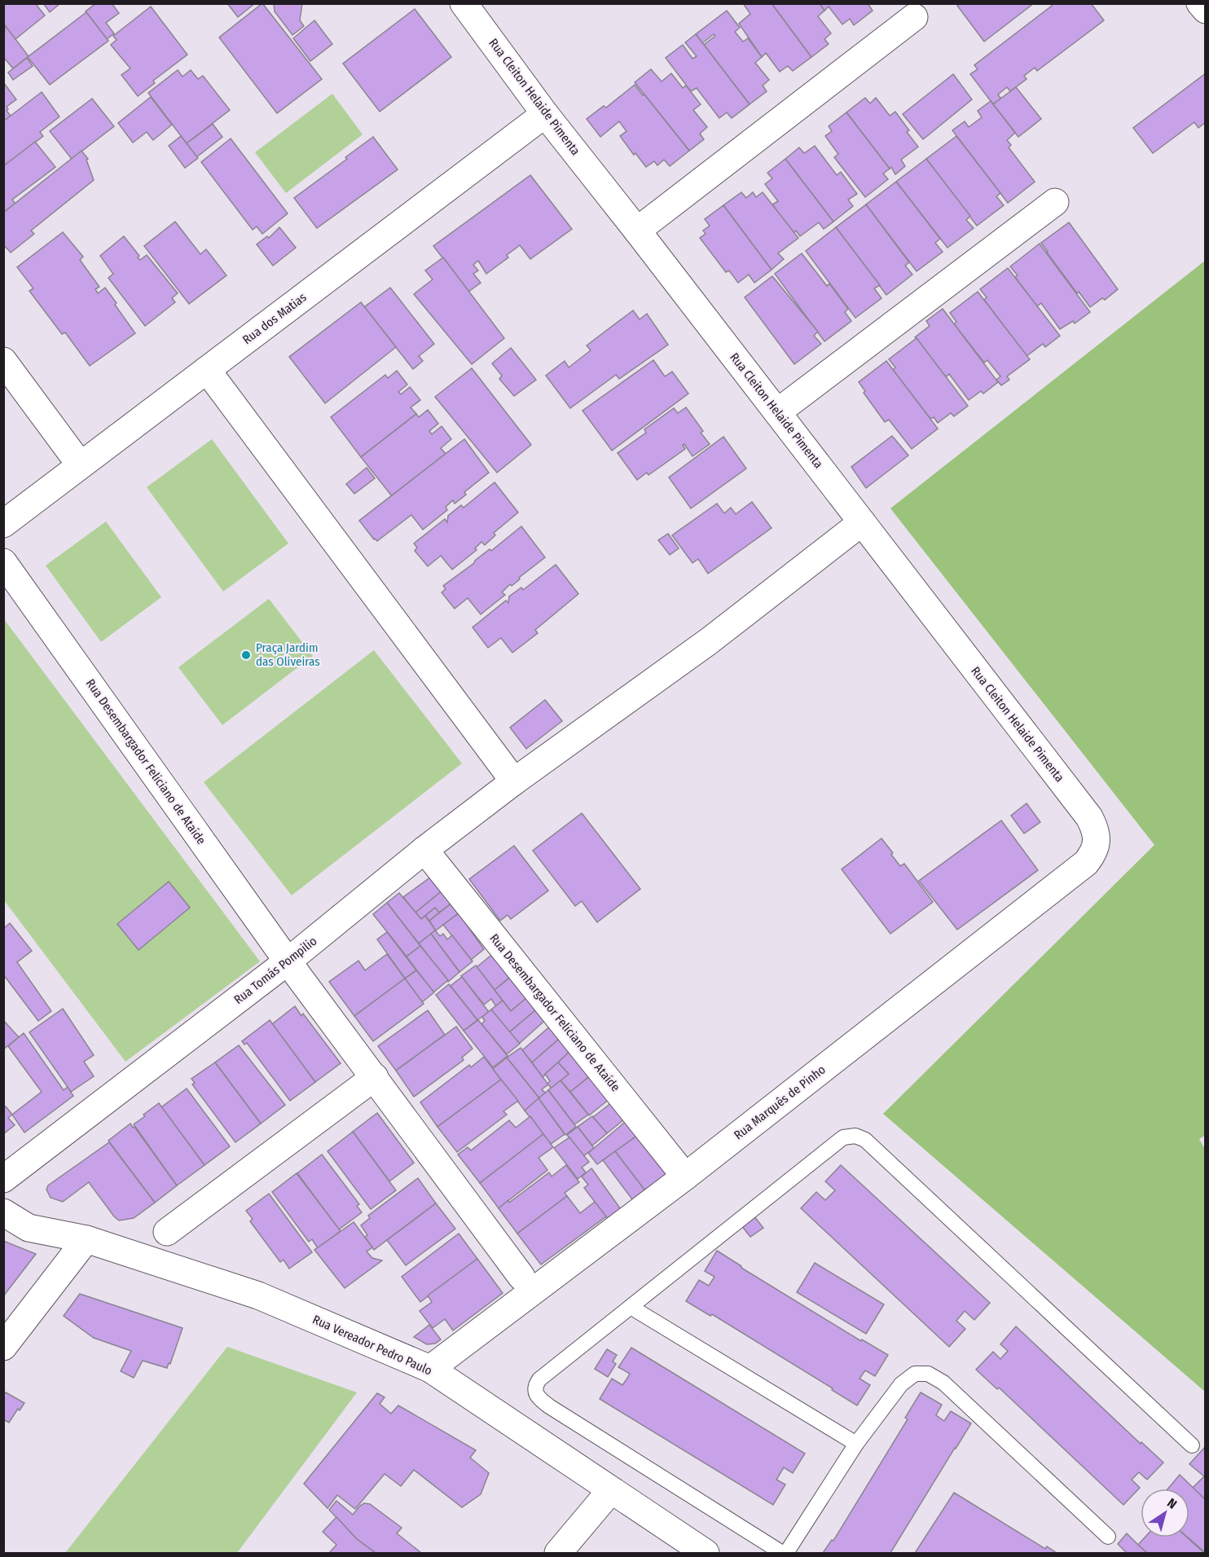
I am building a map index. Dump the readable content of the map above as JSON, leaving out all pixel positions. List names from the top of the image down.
{
  "streets": {
    "street": [
      "Rua Cleiton Helaide Pimenta",
      "Rua dos Matias",
      "Rua Desembargador Feliciano de Ataíde",
      "Rua Tomás Pompilio",
      "Rua Marquês de Pinho",
      "Rua Vereador Pedro Paulo"
    ]
  },
  "crossings": [
    ["Rua Cleiton Helaide Pimenta", "Rua dos Matias"],
    ["Rua Cleiton Helaide Pimenta", "Rua Tomás Pompilio"],
    ["Rua Cleiton Helaide Pimenta", "Rua Marquês de Pinho"],
    ["Rua Desembargador Feliciano de Ataíde", "Rua Tomás Pompilio"],
    ["Rua Desembargador Feliciano de Ataíde", "Rua Marquês de Pinho"],
    ["Rua Marquês de Pinho", "Rua Vereador Pedro Paulo"]
  ],
  "places": ["Praça Jardim das Oliveiras"],
  "north": "top right"
}
